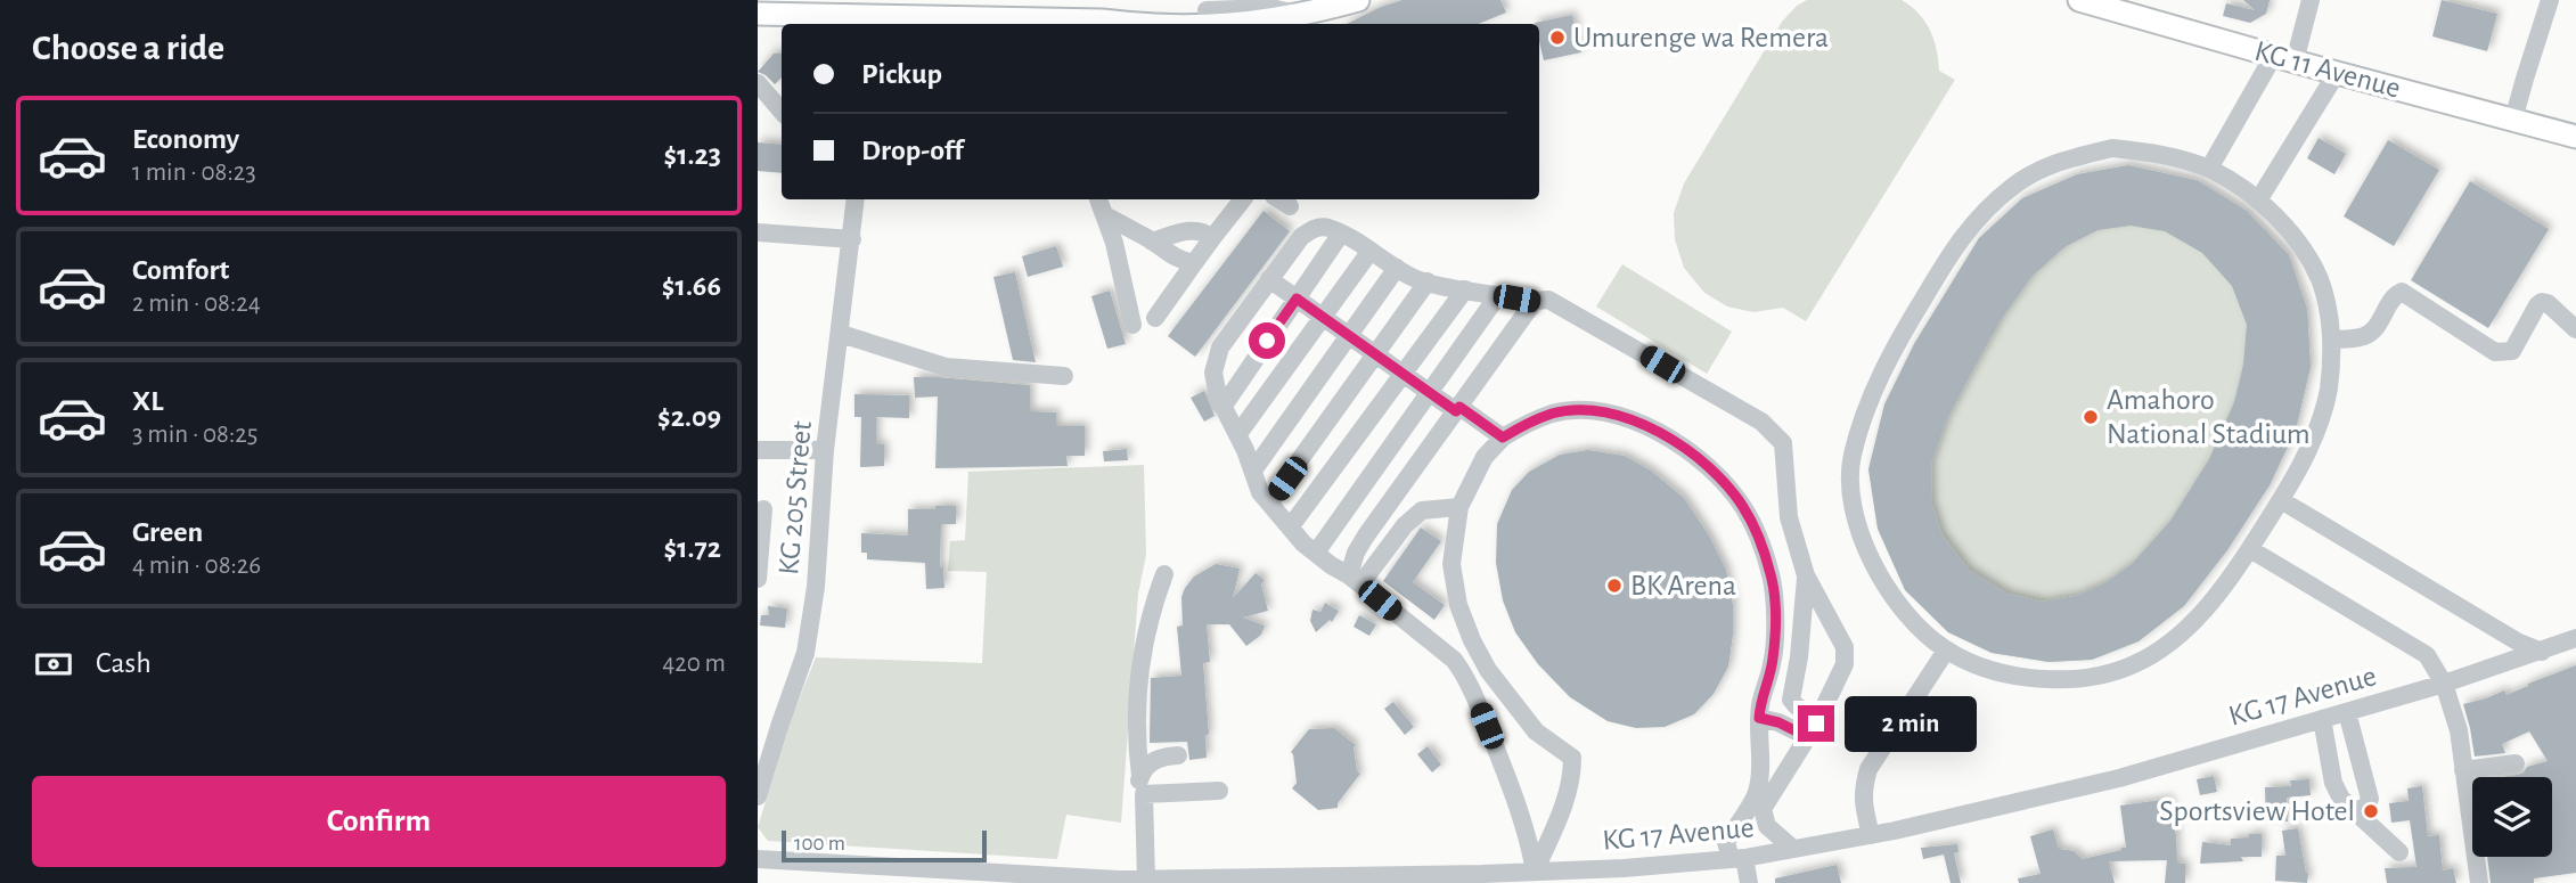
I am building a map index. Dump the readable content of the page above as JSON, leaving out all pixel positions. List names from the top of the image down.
{
  "streets": {
    "main road": ["KG 11 Avenue"],
    "street": ["KG 205 Street", "KG 17 Avenue"]
  },
  "places": [
    "Umurenge wa Remera",
    "Amahoro National Stadium",
    "BK Arena",
    "Sportsview Hotel"
  ],
  "scale_bar": "100 m",
  "page": {
    "heading": "Choose a ride",
    "banner": ["Pickup", "Drop-off"],
    "list": [
      {
        "name": "Economy",
        "note": "1 min · 08:23",
        "value": "$1.23"
      },
      {
        "name": "Comfort",
        "note": "2 min · 08:24",
        "value": "$1.66"
      },
      {
        "name": "XL",
        "note": "3 min · 08:25",
        "value": "$2.09"
      },
      {
        "name": "Green",
        "note": "4 min · 08:26",
        "value": "$1.72"
      }
    ],
    "pay": ["Cash", "420 m"],
    "bubble": "2 min",
    "buttons": "Confirm",
    "scale": "100 m"
  }
}
